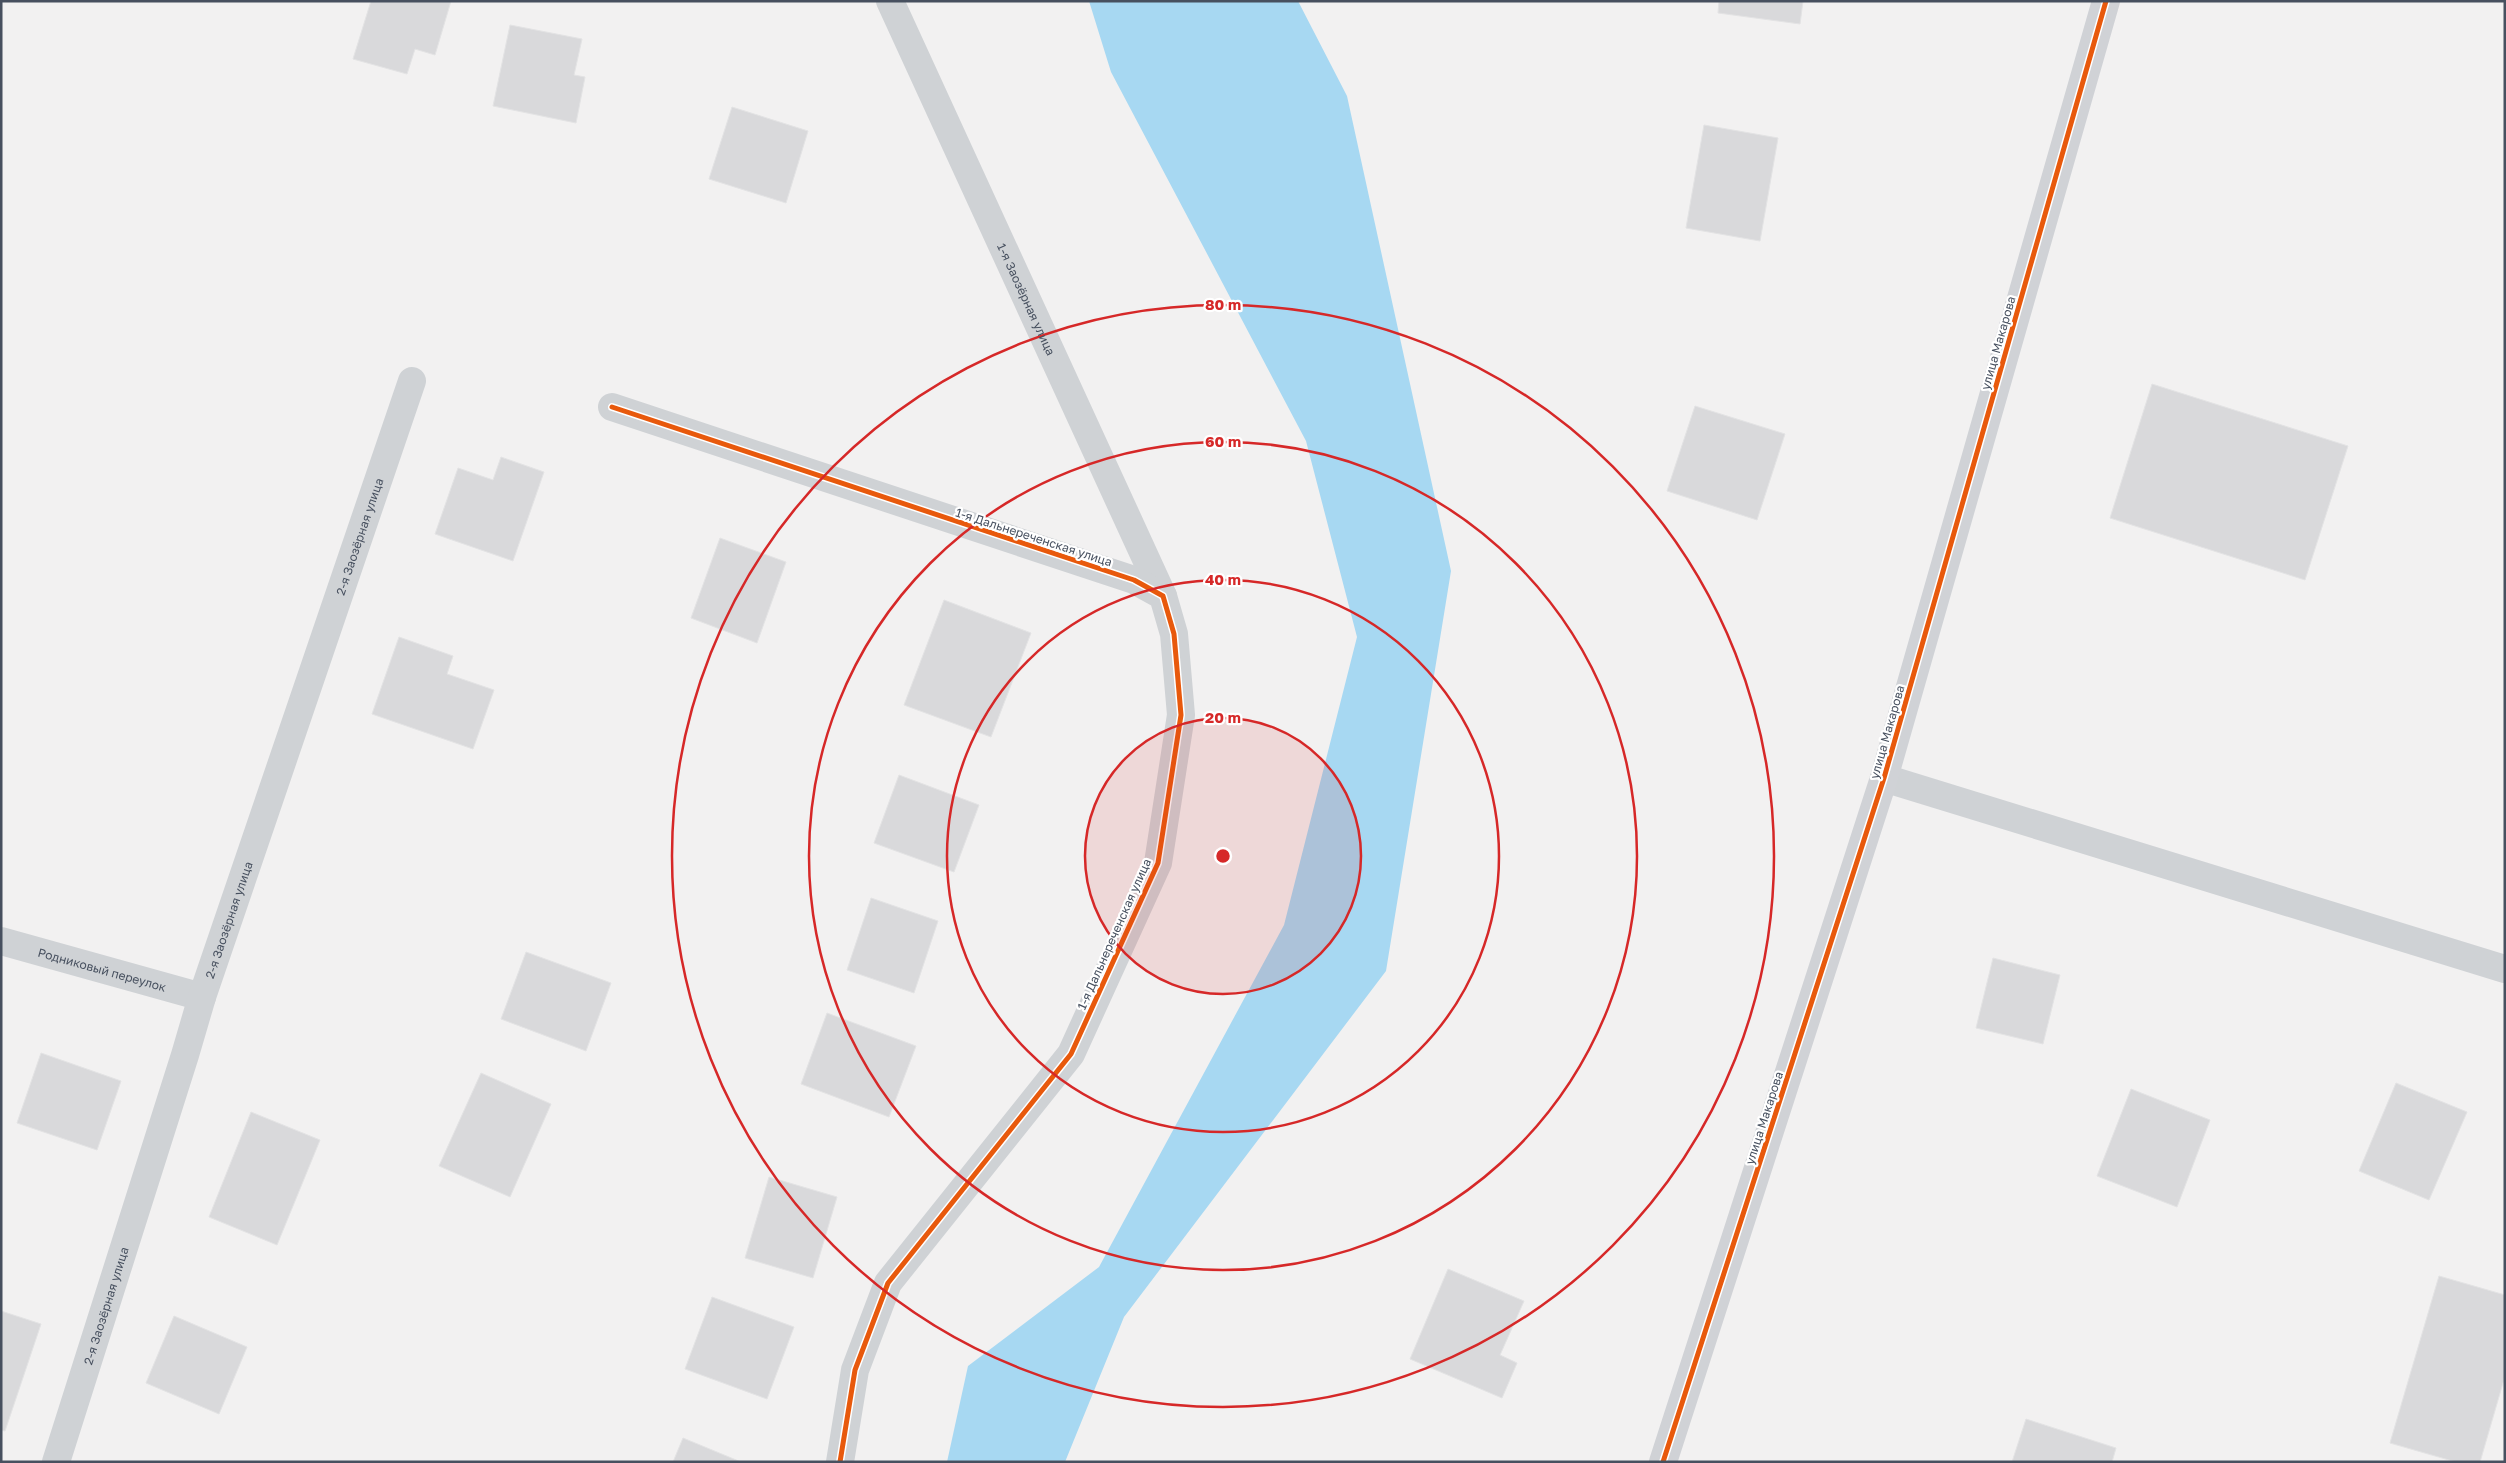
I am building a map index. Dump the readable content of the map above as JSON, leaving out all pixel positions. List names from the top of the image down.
{
  "streets": {
    "street": [
      "1-я Заозёрная улица",
      "улица Макарова",
      "2-я Заозёрная улица",
      "1-я Дальнереченская улица",
      "Родниковый переулок"
    ]
  },
  "crossings": [
    ["1-я Заозёрная улица", "1-я Дальнереченская улица"],
    ["2-я Заозёрная улица", "Родниковый переулок"]
  ],
  "rings": [
    "80 m",
    "60 m",
    "40 m",
    "20 m"
  ]
}
